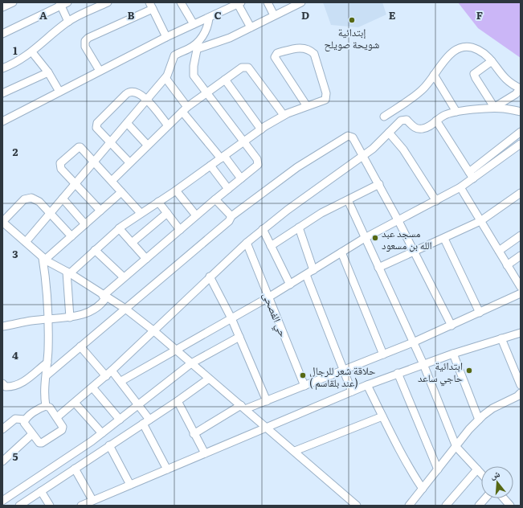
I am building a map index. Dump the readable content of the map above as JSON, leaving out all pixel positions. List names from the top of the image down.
{
  "streets": {
    "street": ["حي الفصحى"]
  },
  "places": [
    "إبتدائية شويحة صويلح",
    "مسجد عبد الله بن مسعود",
    "ابتدائية حاجي ساعد",
    "حلاقة شعر للرجال ( عند بلقاسم)"
  ],
  "north": "top",
  "grid": {
    "columns": [
      "A",
      "B",
      "C",
      "D",
      "E",
      "F"
    ],
    "rows": [
      "1",
      "2",
      "3",
      "4",
      "5"
    ]
  }
}
